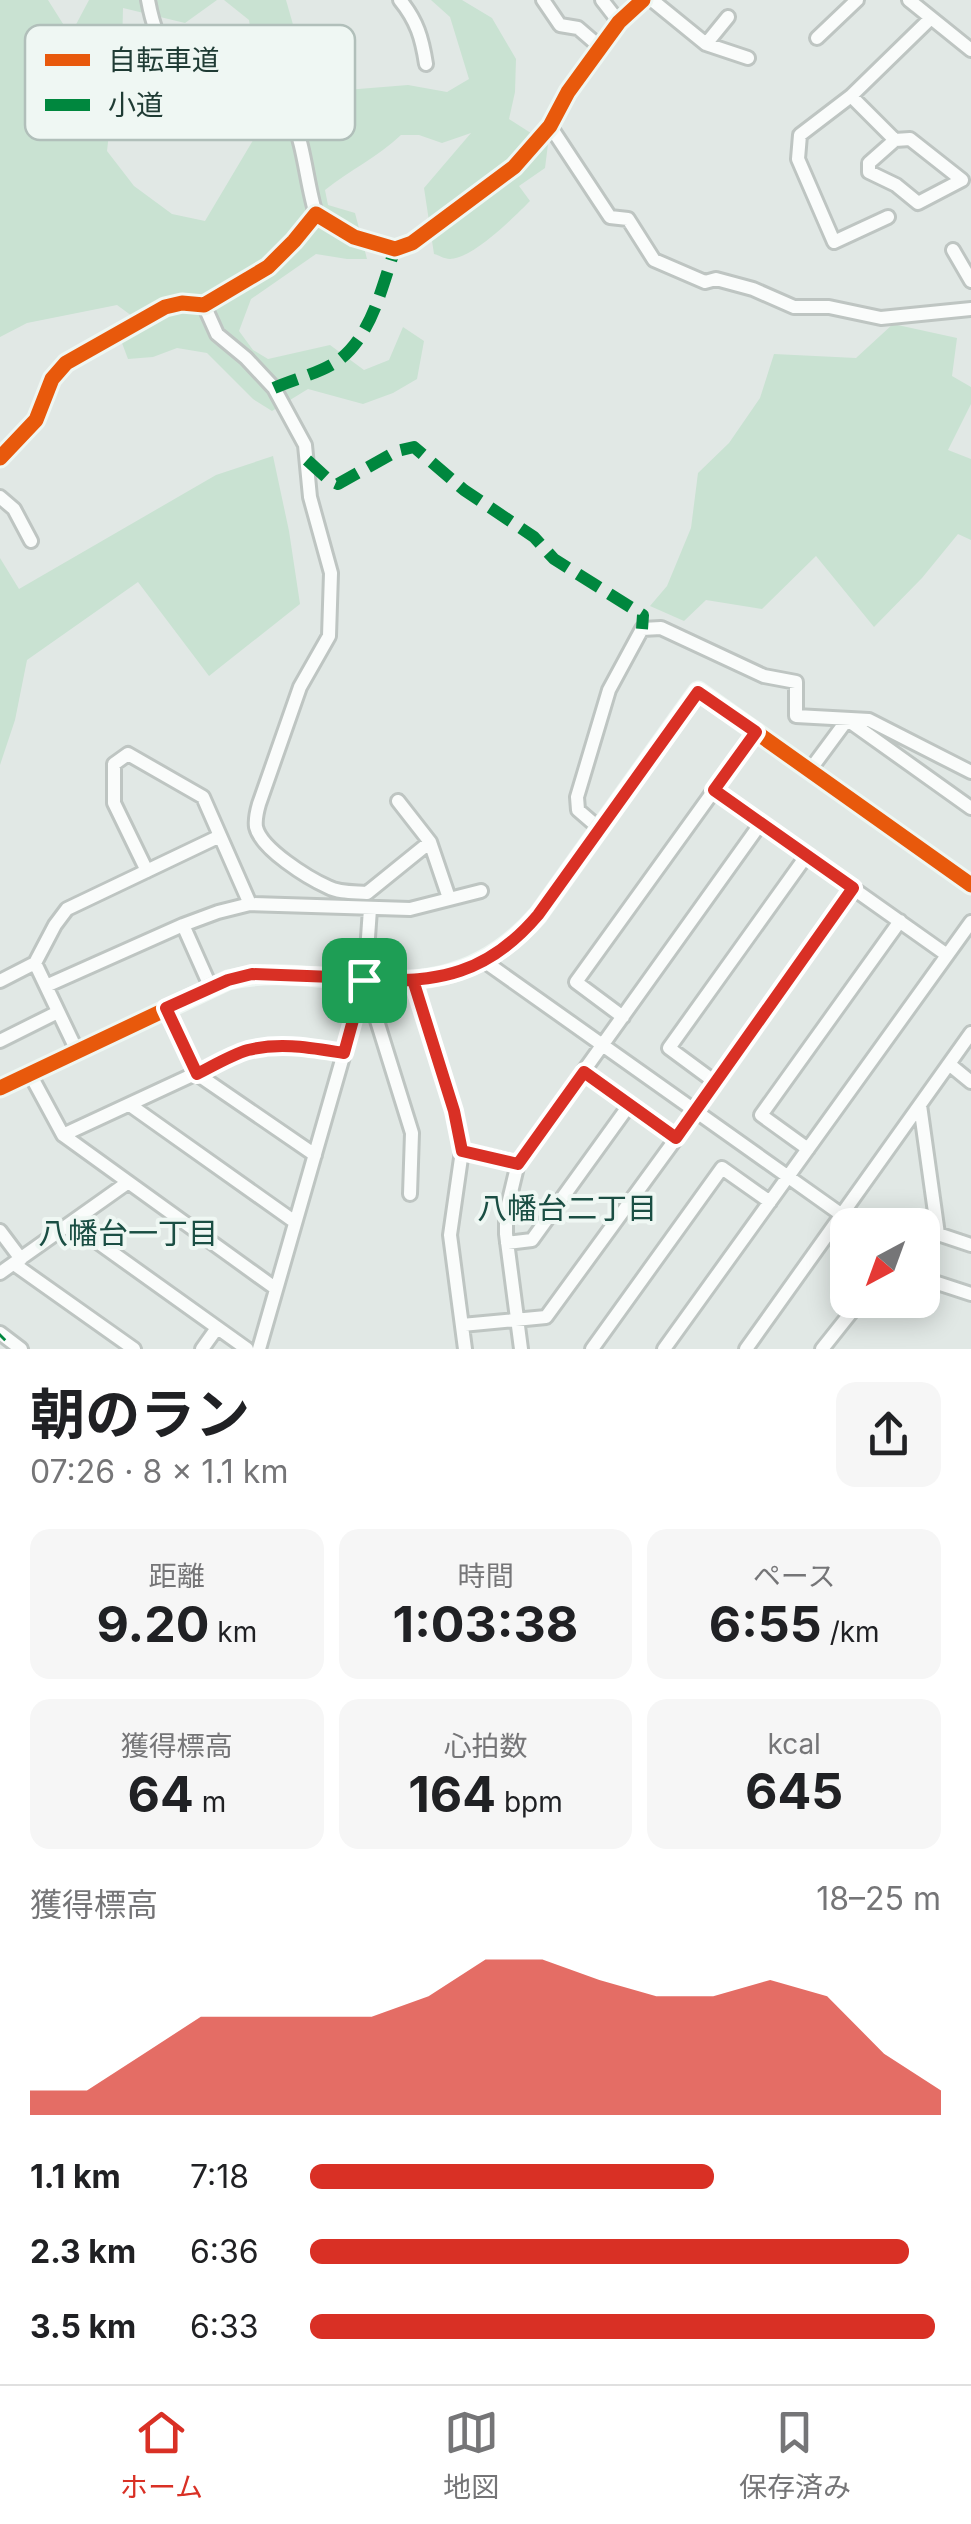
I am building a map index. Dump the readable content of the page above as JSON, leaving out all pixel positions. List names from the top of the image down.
{
  "districts": ["八幡台二丁目", "八幡台一丁目"],
  "legend": ["自転車道", "小道"],
  "north": "bottom left",
  "page": {
    "heading": ["朝のラン", "07:26 · 8 × 1.1 km"],
    "stats": [
      ["距離", "9.20 km"],
      ["時間", "1:03:38"],
      ["ペース", "6:55 /km"],
      ["獲得標高", "64 m"],
      ["心拍数", "164 bpm"],
      ["kcal", "645"]
    ],
    "chart": ["獲得標高", "18–25 m"],
    "list": [
      {
        "name": "1.1 km",
        "note": "7:18"
      },
      {
        "name": "2.3 km",
        "note": "6:36"
      },
      {
        "name": "3.5 km",
        "note": "6:33"
      }
    ],
    "tabs": ["ホーム", "地図", "保存済み"]
  }
}
